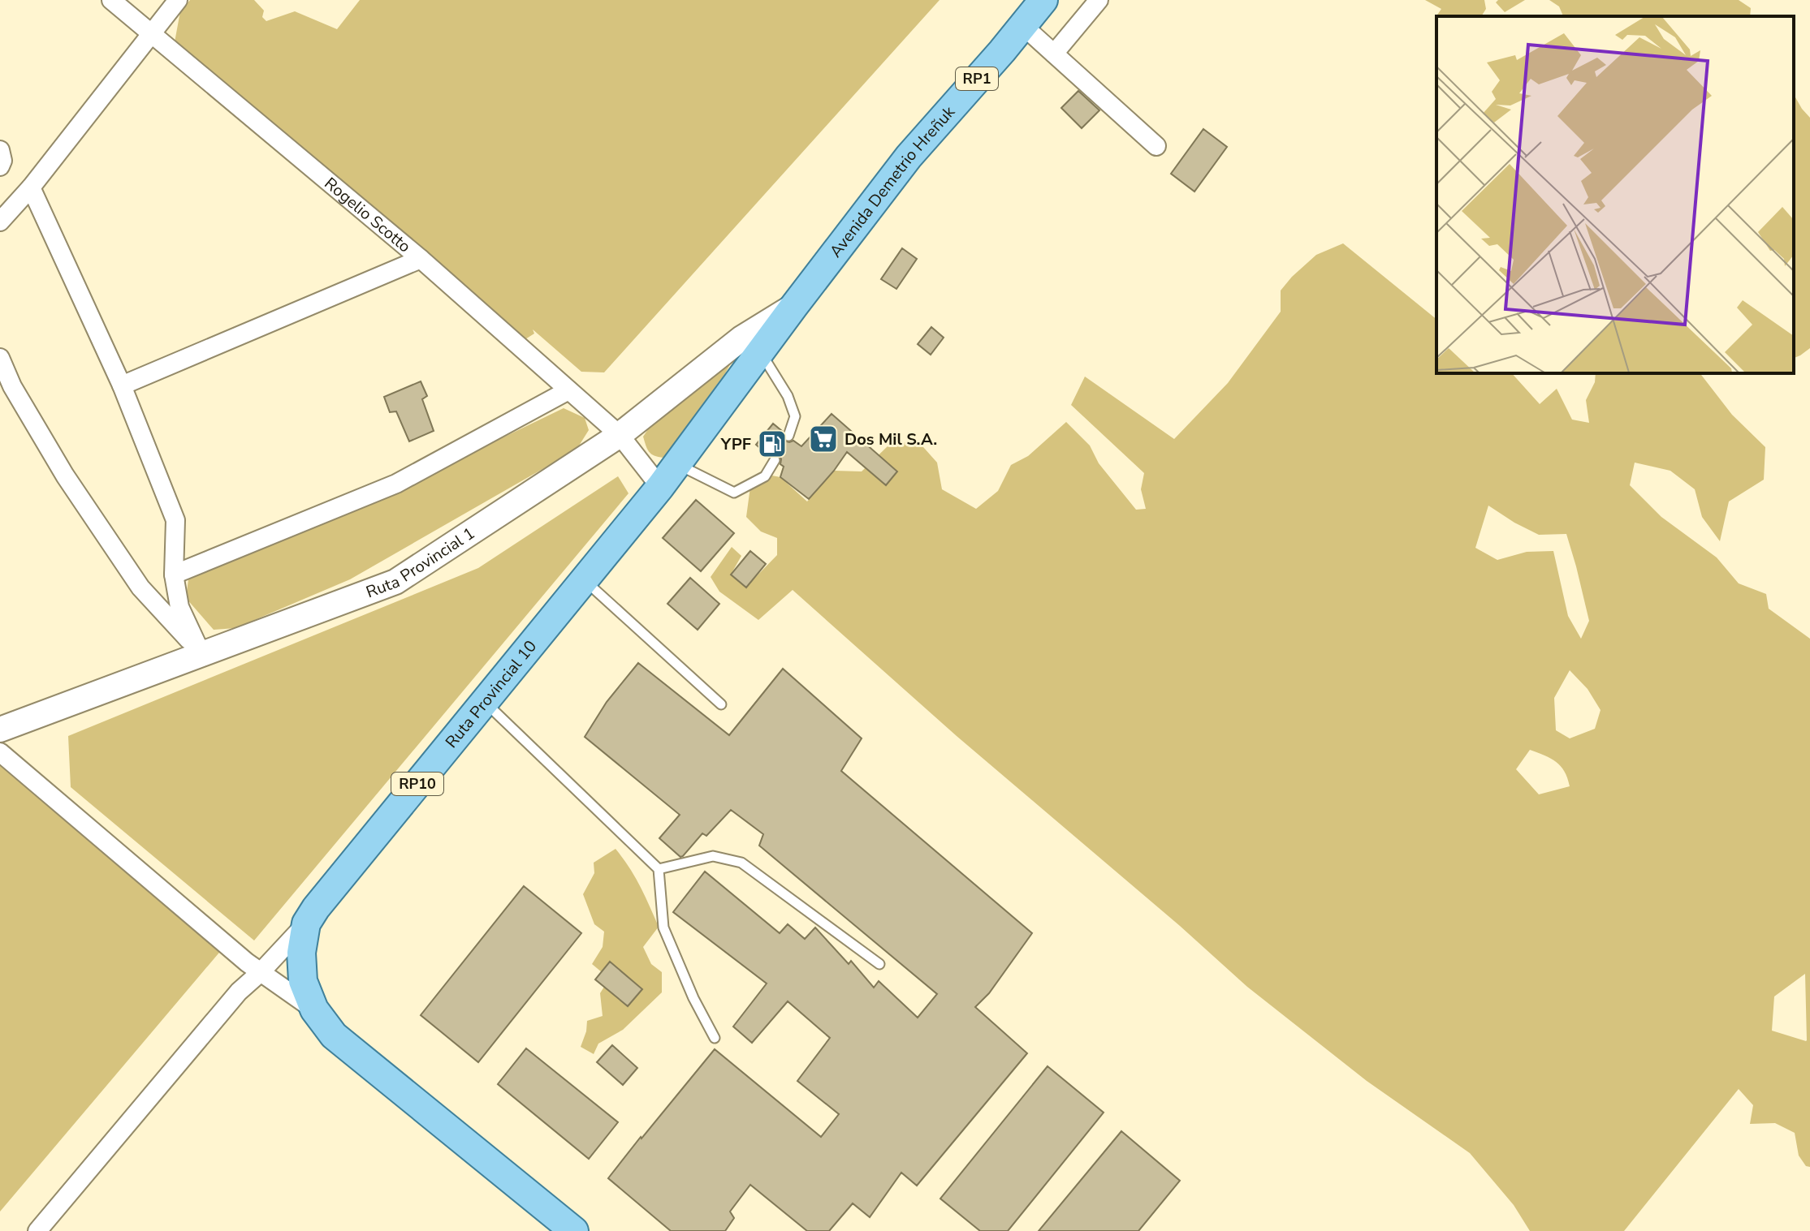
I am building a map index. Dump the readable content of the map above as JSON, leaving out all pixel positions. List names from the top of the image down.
{
  "streets": {
    "main road": [
      "RP1",
      "Avenida Demetrio Hreñuk",
      "Ruta Provincial 1",
      "Ruta Provincial 10",
      "RP10"
    ],
    "street": ["Rogelio Scotto"]
  },
  "crossings": [
    ["Avenida Demetrio Hreñuk", "Ruta Provincial 1"],
    ["Avenida Demetrio Hreñuk", "Ruta Provincial 10"],
    ["Rogelio Scotto", "Ruta Provincial 1"],
    ["Rogelio Scotto", "Ruta Provincial 10"],
    ["Ruta Provincial 1", "Ruta Provincial 10"]
  ],
  "places": {
    "supermarket": ["Dos Mil S.A."],
    "fuel station": ["YPF"]
  }
}
